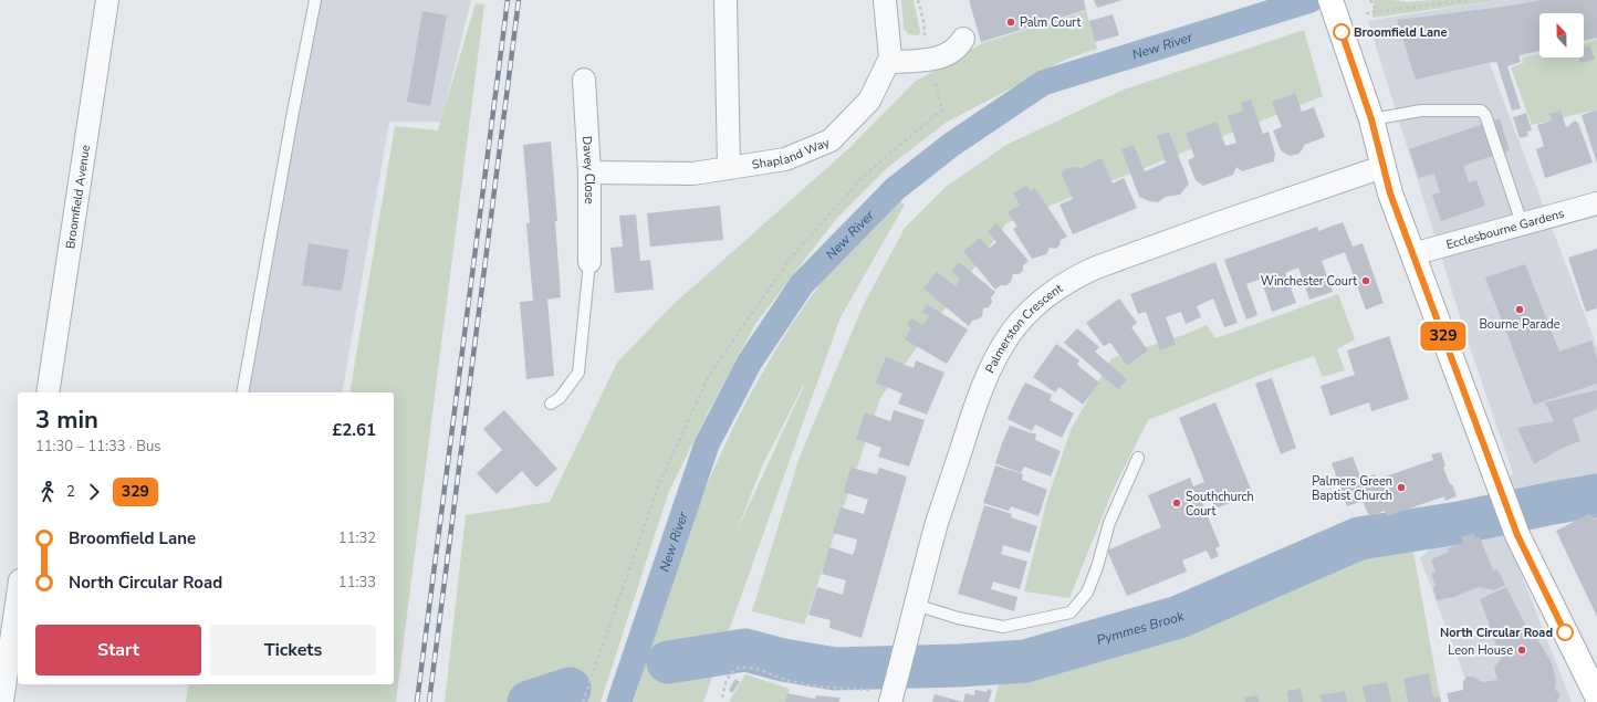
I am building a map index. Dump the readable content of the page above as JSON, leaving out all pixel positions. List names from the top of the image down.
{
  "streets": {
    "street": [
      "Shapland Way",
      "Davey Close",
      "Broomfield Avenue",
      "Ecclesbourne Gardens",
      "Palmerston Crescent"
    ]
  },
  "crossings": [
    ["Shapland Way", "Davey Close"]
  ],
  "water": ["New River", "Pymmes Brook"],
  "places": [
    "Palm Court",
    "Broomfield Lane",
    "Winchester Court",
    "Bourne Parade",
    "Palmers Green Baptist Church",
    "Southchurch Court",
    "North Circular Road",
    "Leon House"
  ],
  "lines": ["bus line 329"],
  "north": "top",
  "page": {
    "on_map": "329",
    "heading": ["3 min", "11:30 – 11:33 · Bus", "£2.61"],
    "legs": ["2", "329"],
    "list": [
      {
        "name": "Broomfield Lane",
        "value": "11:32"
      },
      {
        "name": "North Circular Road",
        "value": "11:33"
      }
    ],
    "buttons": ["Start", "Tickets"]
  }
}
